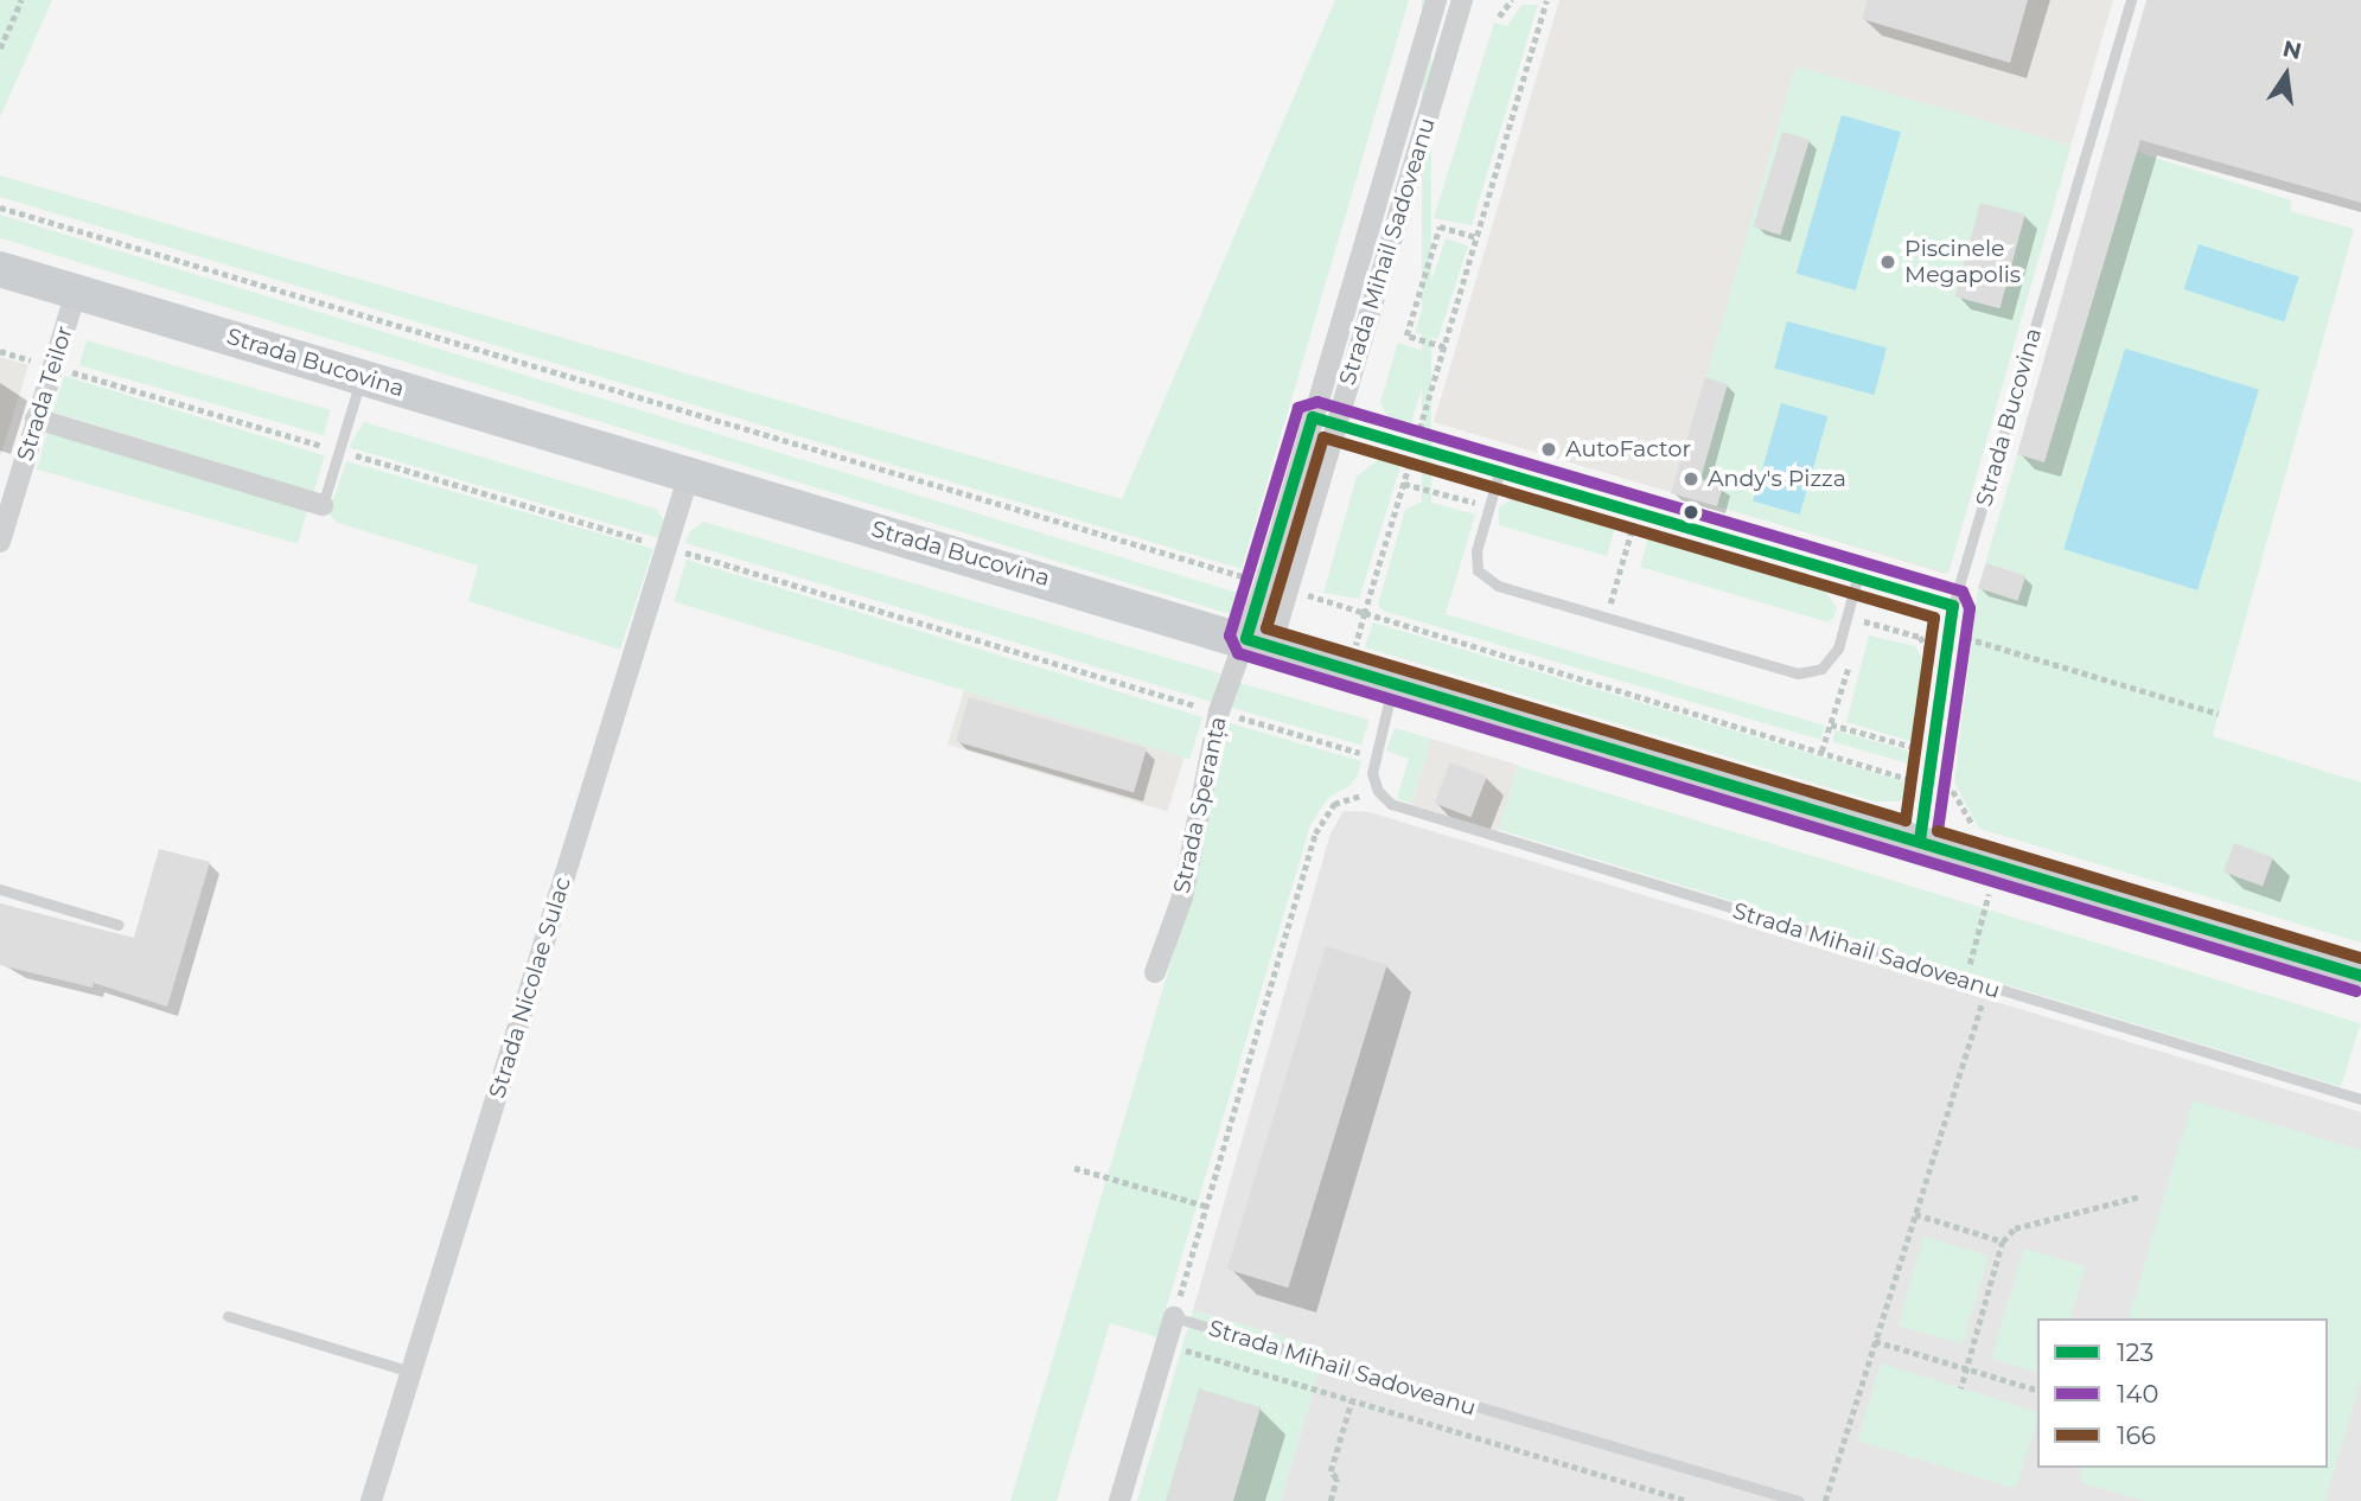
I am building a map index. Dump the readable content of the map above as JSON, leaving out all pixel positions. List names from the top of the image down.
{
  "streets": {
    "main road": ["Strada Bucovina"],
    "street": [
      "Strada Mihail Sadoveanu",
      "Strada Teilor",
      "Strada Speranța",
      "Strada Nicolae Sulac"
    ]
  },
  "crossings": [
    ["Strada Mihail Sadoveanu", "Strada Bucovina"],
    ["Strada Mihail Sadoveanu", "Strada Speranța"],
    ["Strada Bucovina", "Strada Teilor"],
    ["Strada Bucovina", "Strada Speranța"],
    ["Strada Bucovina", "Strada Nicolae Sulac"]
  ],
  "places": ["Piscinele Megapolis", "AutoFactor", "Andy's Pizza"],
  "lines": ["transit line 140", "transit line 123", "transit line 166"],
  "legend": ["123", "140", "166"],
  "north": "top"
}
